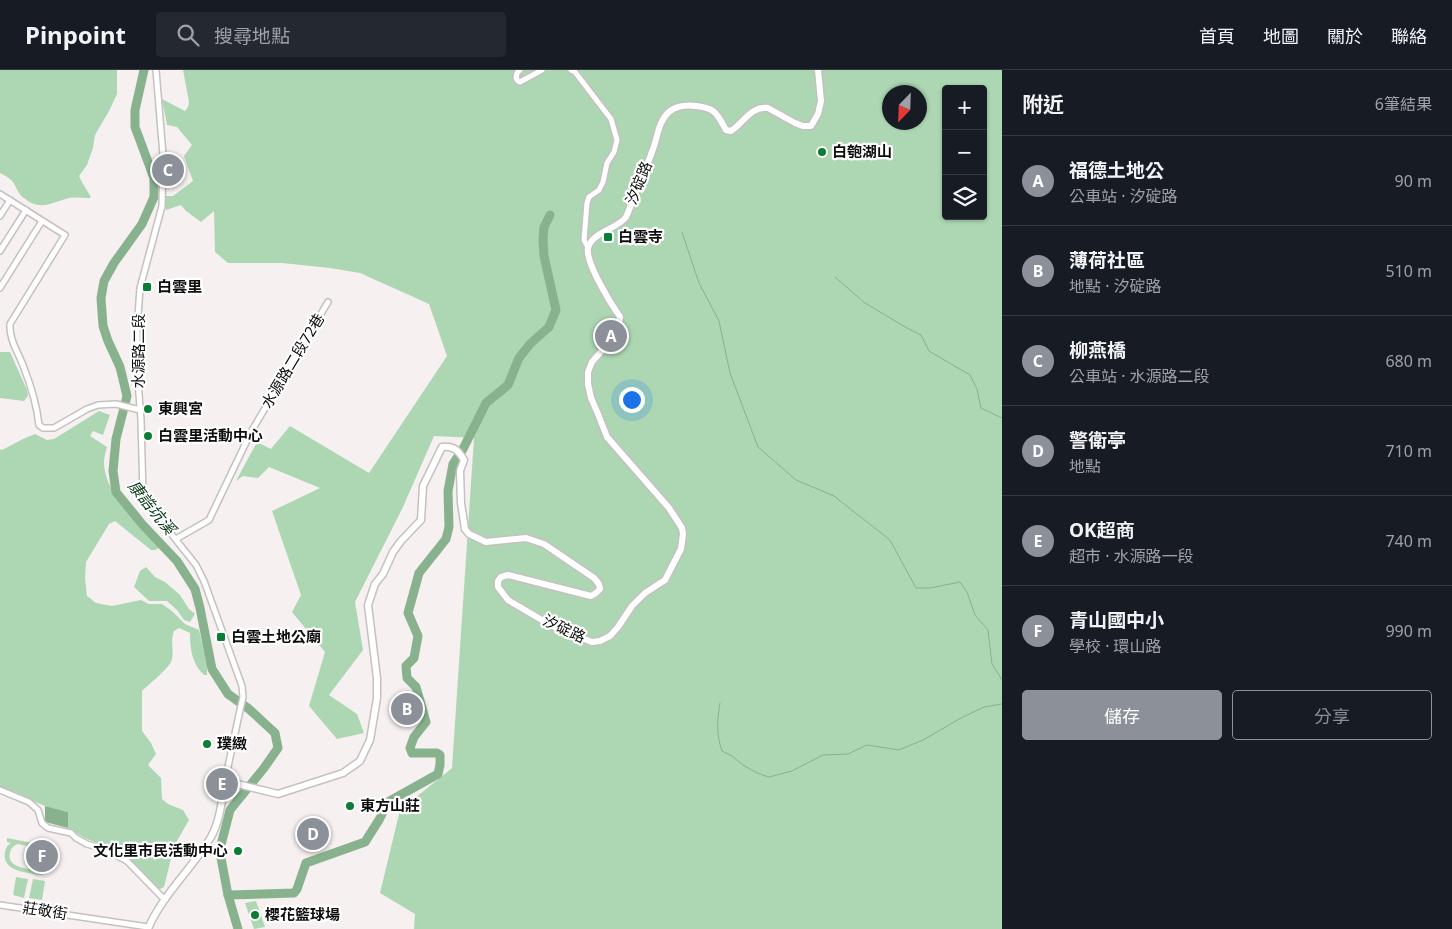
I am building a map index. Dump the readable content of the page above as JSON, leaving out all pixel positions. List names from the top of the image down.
{
  "streets": {
    "street": [
      "汐碇路",
      "水源路二段",
      "水源路二段72巷",
      "莊敬街"
    ]
  },
  "crossings": [
    ["汐碇路", "水源路二段"],
    ["水源路二段", "水源路二段72巷"]
  ],
  "water": ["康誥坑溪"],
  "places": {
    "other": [
      "白匏湖山",
      "東興宮",
      "白雲里活動中心",
      "璞緻",
      "東方山莊",
      "文化里市民活動中心",
      "櫻花籃球場"
    ],
    "transit": ["白雲寺", "白雲里", "白雲土地公廟"]
  },
  "north": "bottom left",
  "page": {
    "header": "Pinpoint",
    "search": "搜尋地點",
    "nav": [
      "首頁",
      "地圖",
      "關於",
      "聯絡"
    ],
    "heading": ["附近", "6筆結果"],
    "map_buttons": ["+", "−"],
    "list": [
      {
        "mark": "A",
        "name": "福德土地公",
        "note": "公車站 · 汐碇路",
        "value": "90 m"
      },
      {
        "mark": "B",
        "name": "薄荷社區",
        "note": "地點 · 汐碇路",
        "value": "510 m"
      },
      {
        "mark": "C",
        "name": "柳燕橋",
        "note": "公車站 · 水源路二段",
        "value": "680 m"
      },
      {
        "mark": "D",
        "name": "警衛亭",
        "note": "地點",
        "value": "710 m"
      },
      {
        "mark": "E",
        "name": "OK超商",
        "note": "超市 · 水源路一段",
        "value": "740 m"
      },
      {
        "mark": "F",
        "name": "青山國中小",
        "note": "學校 · 環山路",
        "value": "990 m"
      }
    ],
    "pins": [
      "C",
      "A",
      "B",
      "E",
      "D",
      "F"
    ],
    "buttons": ["儲存", "分享"]
  }
}
